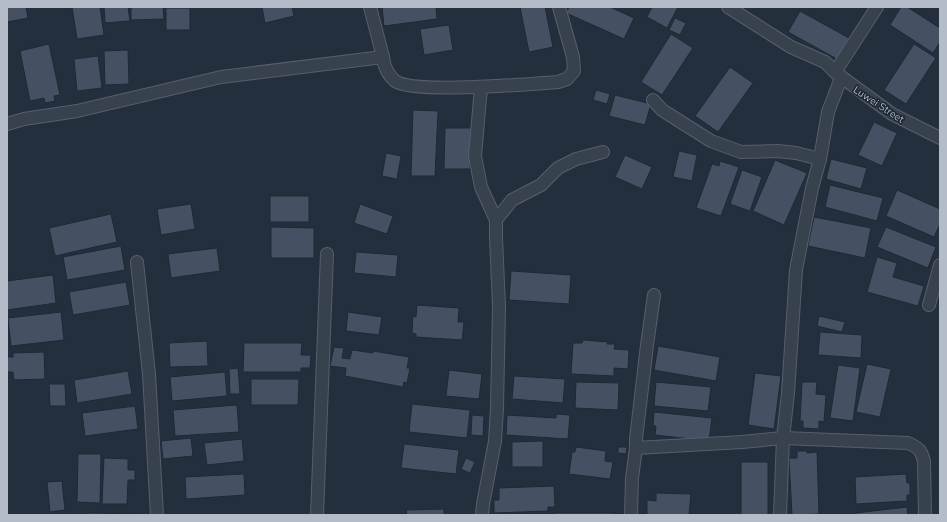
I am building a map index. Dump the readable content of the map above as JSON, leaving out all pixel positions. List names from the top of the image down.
{
  "streets": {
    "street": ["Luwei Street"]
  }
}
